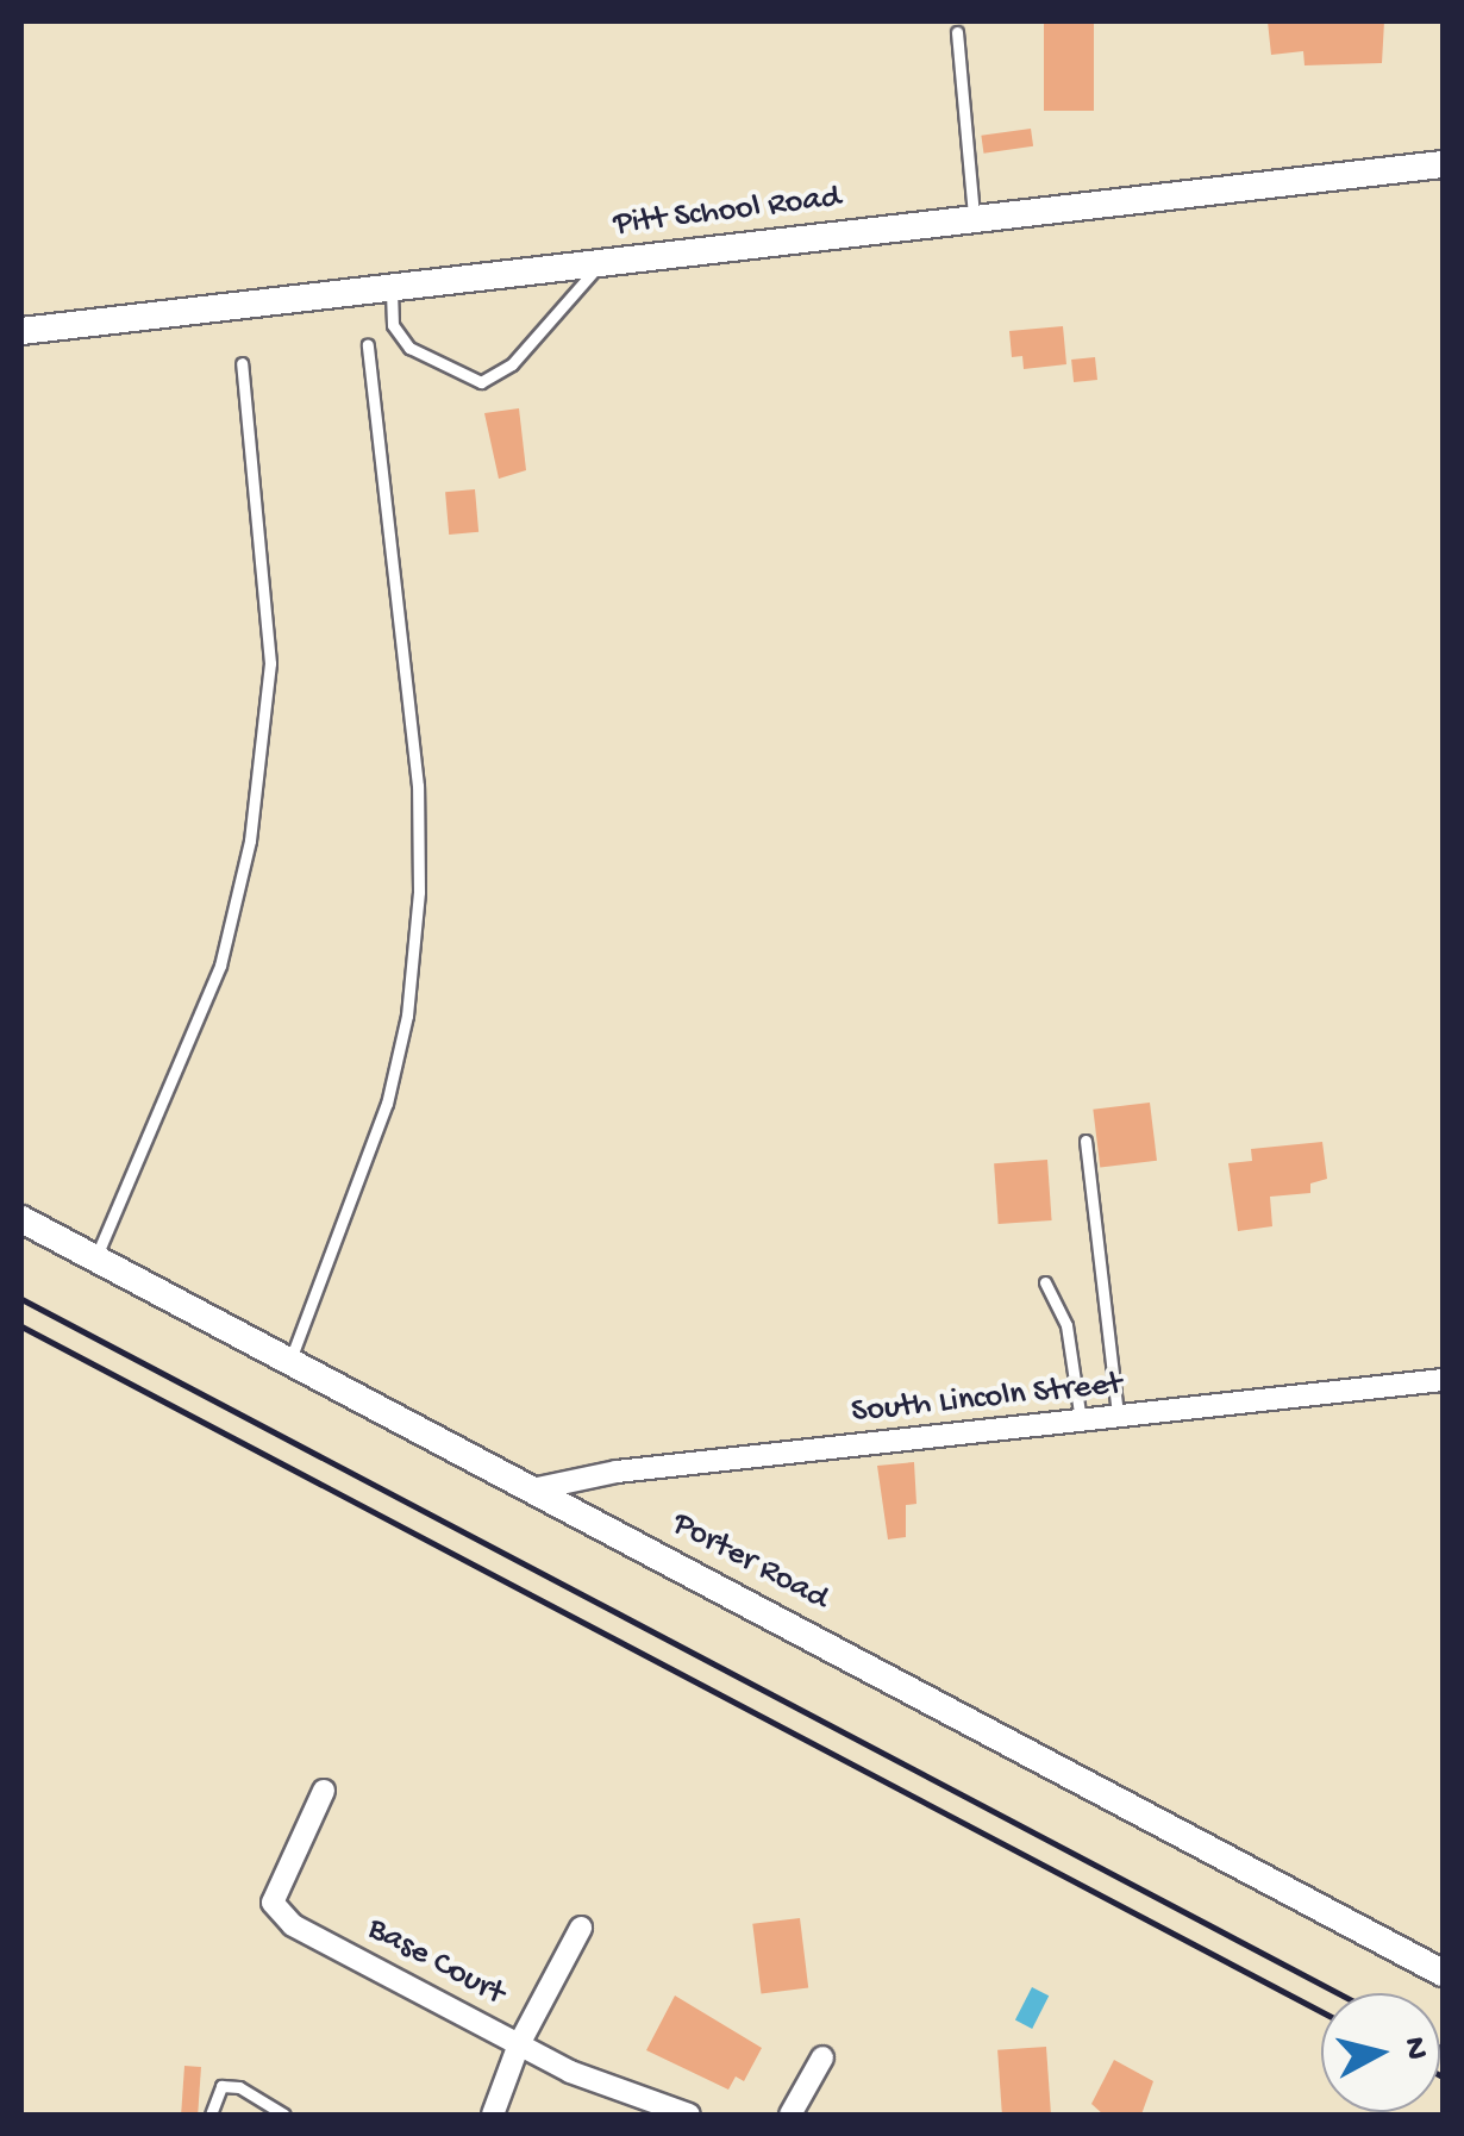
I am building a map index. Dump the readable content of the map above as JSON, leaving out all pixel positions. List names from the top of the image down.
{
  "streets": {
    "street": [
      "Pitt School Road",
      "South Lincoln Street",
      "Porter Road",
      "Base Court"
    ]
  },
  "crossings": [
    ["South Lincoln Street", "Porter Road"]
  ],
  "north": "right"
}
